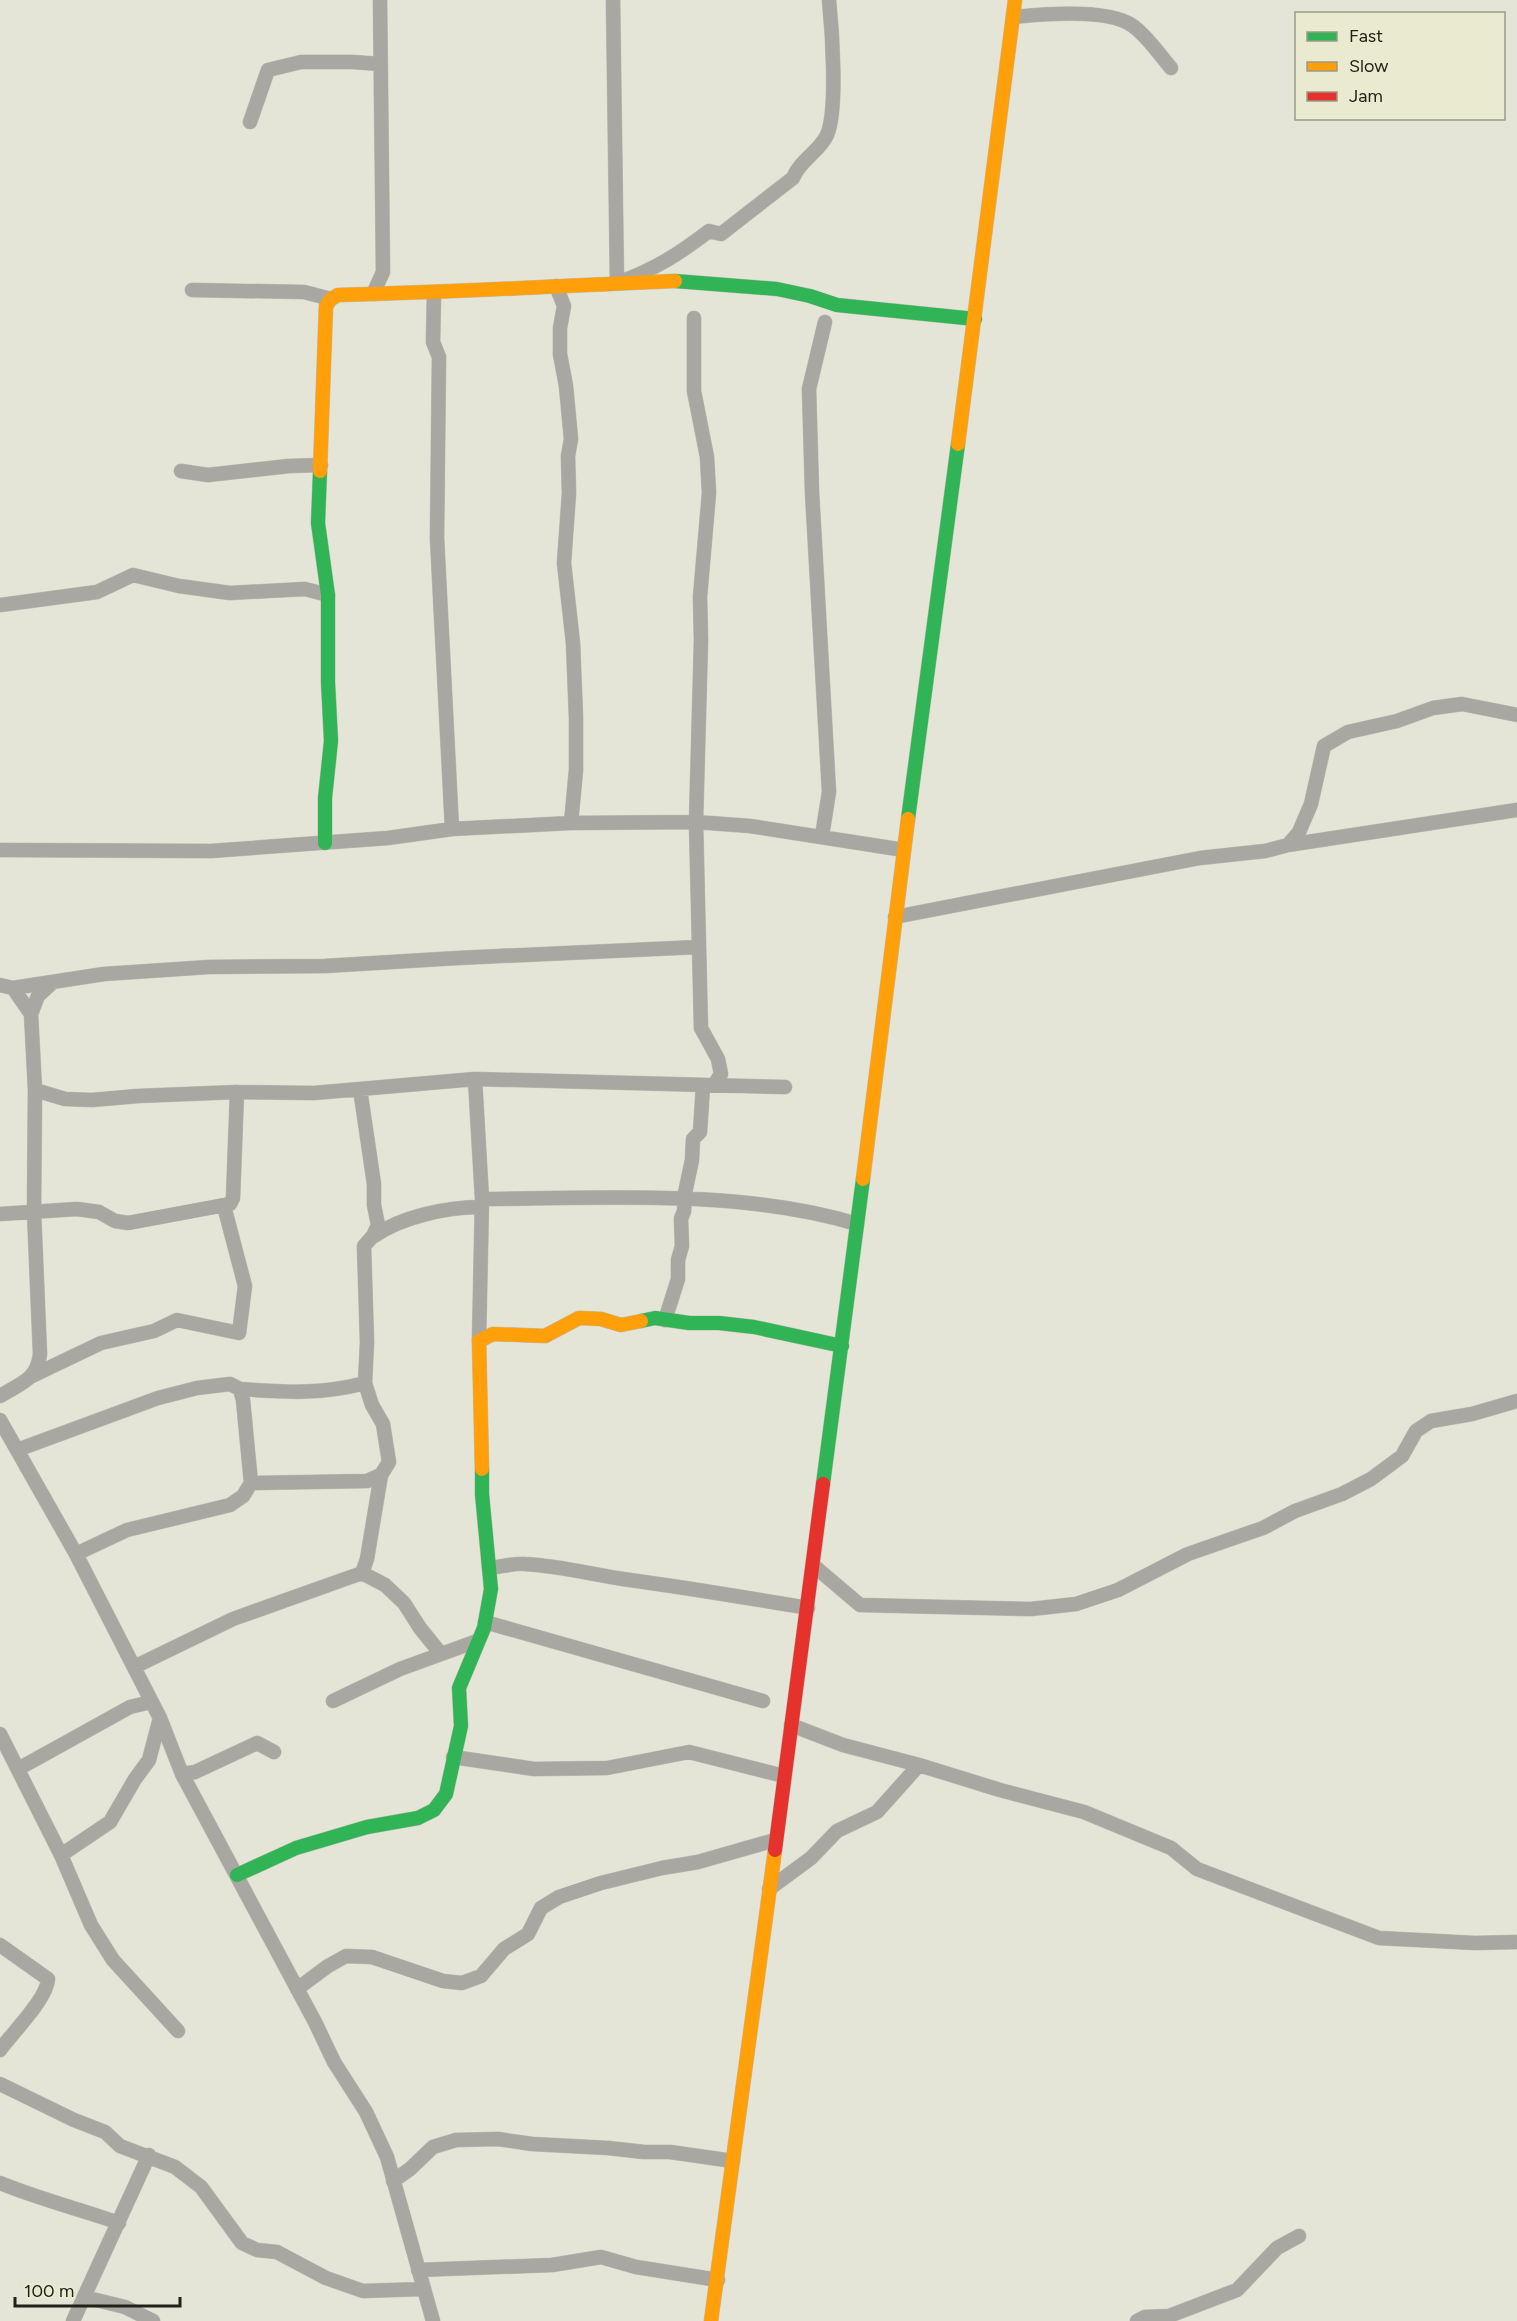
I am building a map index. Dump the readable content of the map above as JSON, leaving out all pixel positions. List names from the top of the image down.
{
  "legend": ["Fast", "Slow", "Jam"],
  "scale_bar": "100 m"
}
